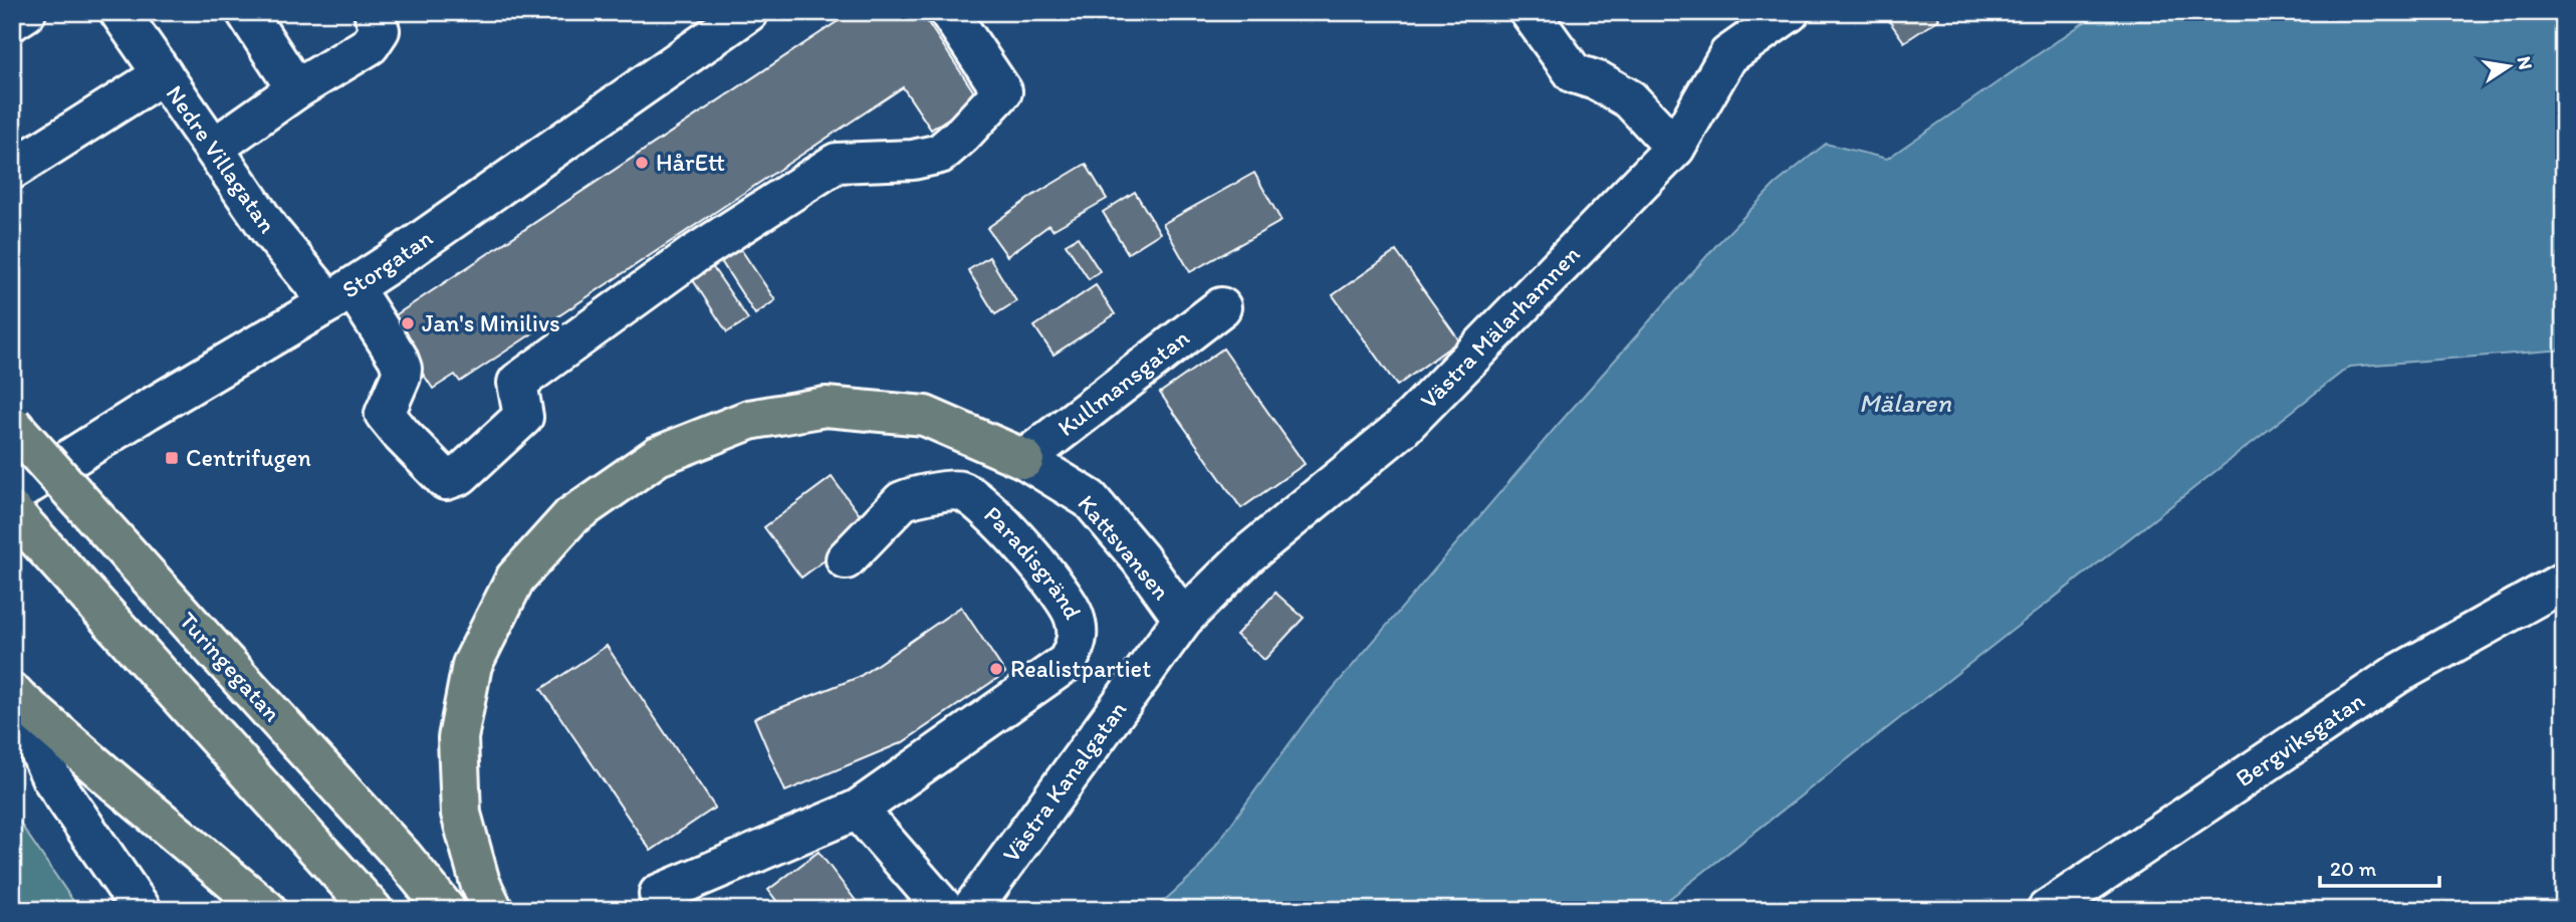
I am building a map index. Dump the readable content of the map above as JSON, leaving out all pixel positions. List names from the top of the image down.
{
  "streets": {
    "main road": ["Turingegatan"],
    "street": [
      "Nedre Villagatan",
      "Storgatan",
      "Västra Mälarhamnen",
      "Kullmansgatan",
      "Kattsvansen",
      "Paradisgränd",
      "Bergviksgatan",
      "Västra Kanalgatan"
    ]
  },
  "crossings": [
    ["Nedre Villagatan", "Storgatan"],
    ["Västra Mälarhamnen", "Kattsvansen"],
    ["Västra Mälarhamnen", "Västra Kanalgatan"],
    ["Kullmansgatan", "Kattsvansen"],
    ["Kattsvansen", "Västra Kanalgatan"]
  ],
  "water": ["Mälaren"],
  "places": {
    "other": ["HårEtt", "Jan's Minilivs", "Realistpartiet"],
    "transit": ["Centrifugen"]
  },
  "scale_bar": "20 m",
  "north": "right"
}
